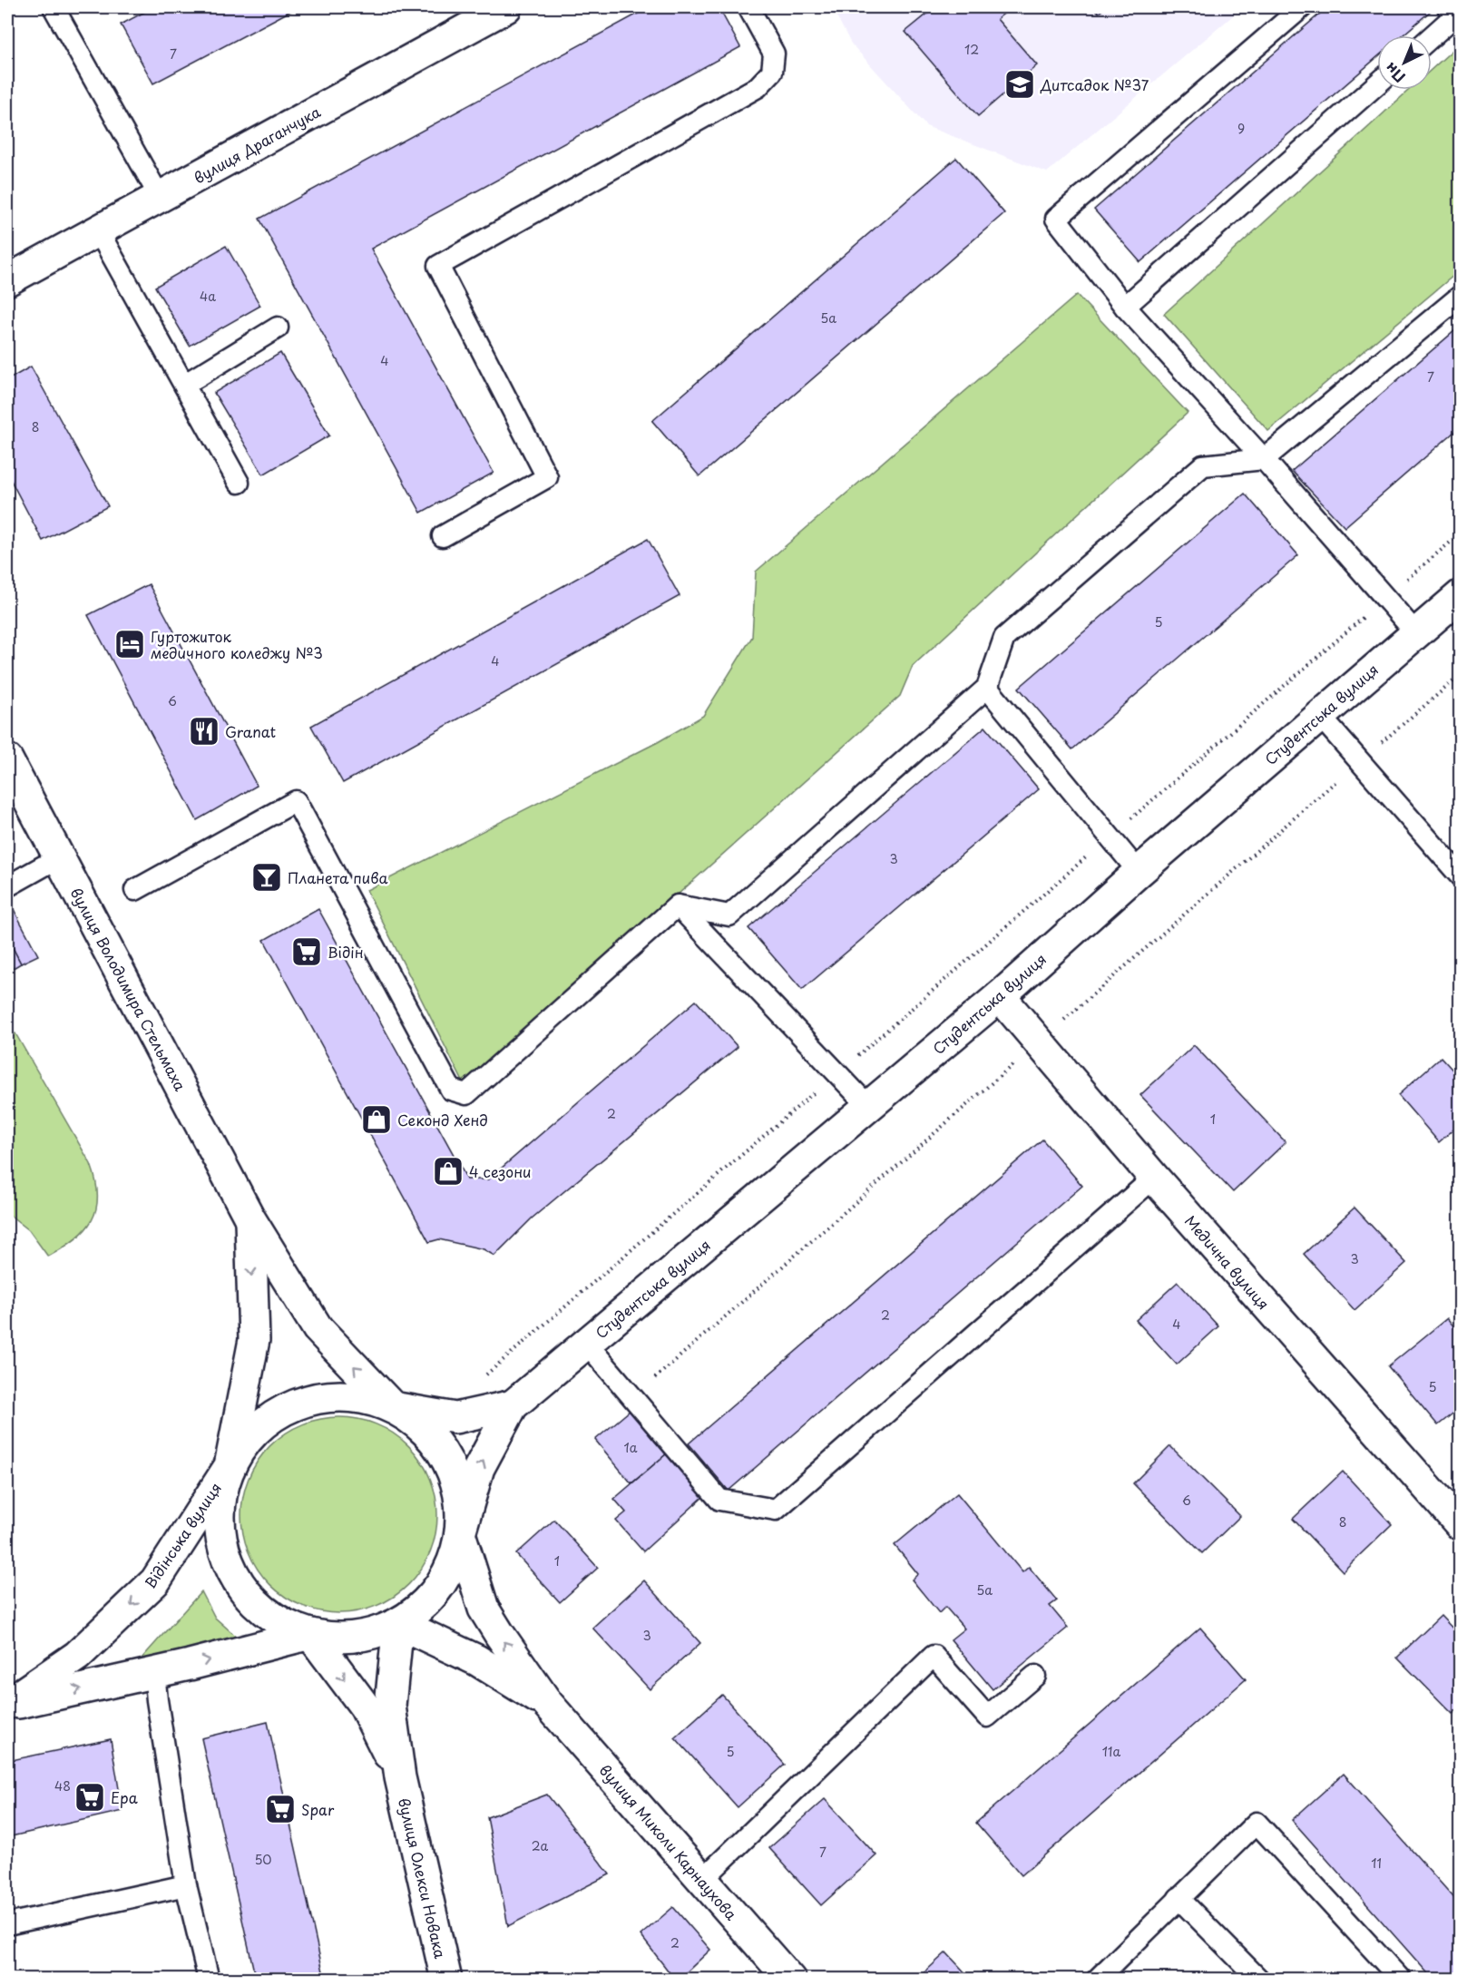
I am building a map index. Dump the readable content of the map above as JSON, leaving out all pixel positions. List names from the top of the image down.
{
  "streets": {
    "main road": [
      "вулиця Драганчука",
      "Студентська вулиця",
      "вулиця Володимира Стельмаха",
      "Медична вулиця",
      "Відінська вулиця",
      "вулиця Миколи Карнаухова",
      "вулиця Олекси Новака"
    ]
  },
  "crossings": [
    ["Студентська вулиця", "Медична вулиця"],
    ["вулиця Володимира Стельмаха", "Відінська вулиця"],
    ["Відінська вулиця", "вулиця Олекси Новака"],
    ["вулиця Миколи Карнаухова", "вулиця Олекси Новака"]
  ],
  "places": {
    "school or university": ["Дитсадок №37"],
    "hotel": ["Гуртожиток медичного коледжу №3"],
    "restaurant": ["Granat"],
    "bar": ["Планета пива"],
    "supermarket": ["Відін", "Ера", "Spar"],
    "shop": ["Секонд Хенд", "4 сезони"]
  },
  "house_numbers": [
    "12",
    "7",
    "9",
    "4а",
    "5а",
    "4",
    "7",
    "8",
    "5",
    "4",
    "6",
    "3",
    "2",
    "1",
    "3",
    "2",
    "4",
    "5",
    "1а",
    "6",
    "8",
    "1",
    "5а",
    "3",
    "5",
    "11а",
    "48",
    "2а",
    "7",
    "50",
    "11",
    "2"
  ],
  "north": "bottom left"
}
